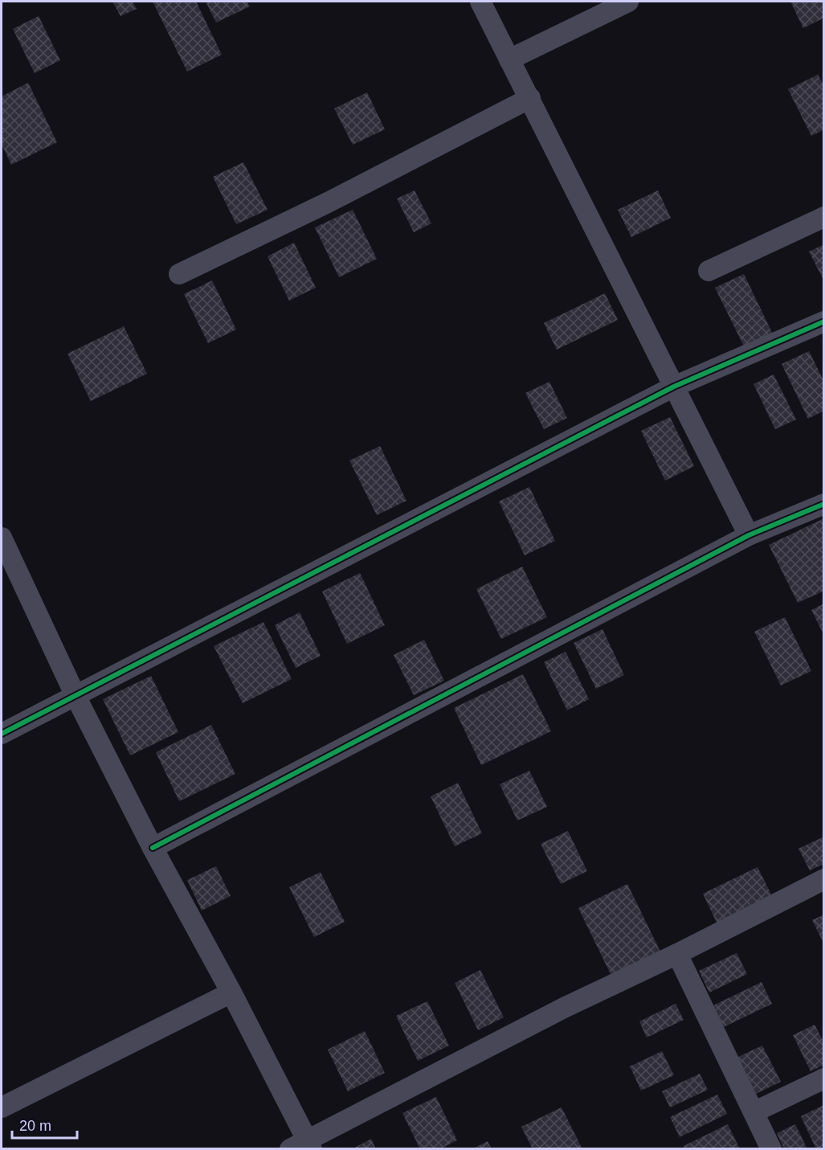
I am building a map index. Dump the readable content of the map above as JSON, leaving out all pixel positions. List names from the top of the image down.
{
  "scale_bar": "20 m"
}
